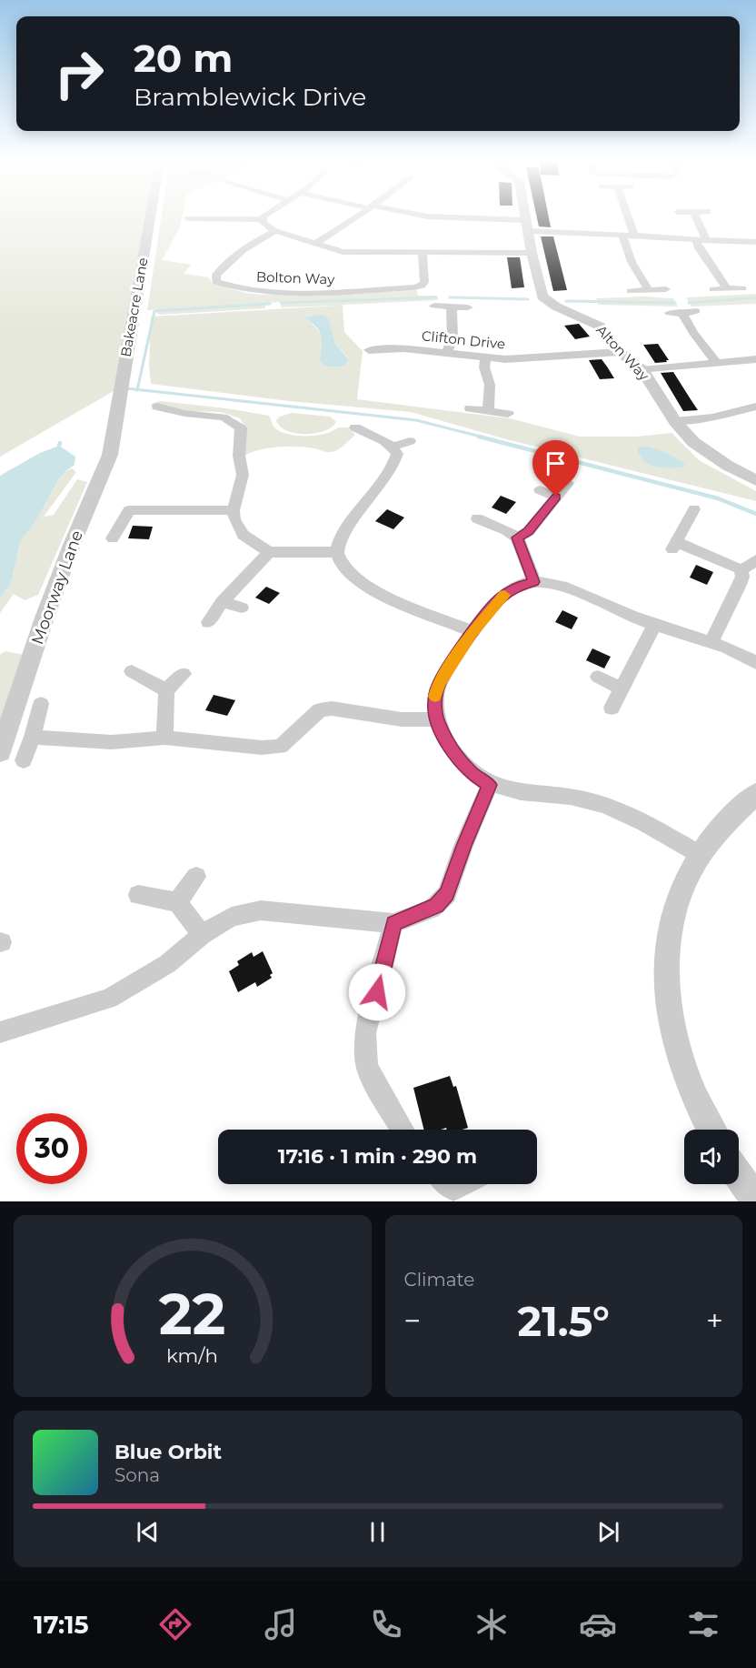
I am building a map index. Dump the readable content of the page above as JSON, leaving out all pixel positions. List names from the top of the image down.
{
  "streets": {
    "street": [
      "Bolton Way",
      "Bakeacre Lane",
      "Clifton Drive",
      "Alton Way",
      "Moorway Lane"
    ]
  },
  "crossings": [
    ["Bakeacre Lane", "Moorway Lane"],
    ["Clifton Drive", "Alton Way"]
  ],
  "page": {
    "turn": ["20 m", "Bramblewick Drive"],
    "limit": "30",
    "trip": "17:16 · 1 min · 290 m",
    "tile": "Climate",
    "heat": ["−", "21.5°", "+"],
    "song": ["Blue Orbit", "Sona"],
    "tabs": "17:15",
    "gauge": ["22", "km/h"]
  }
}
